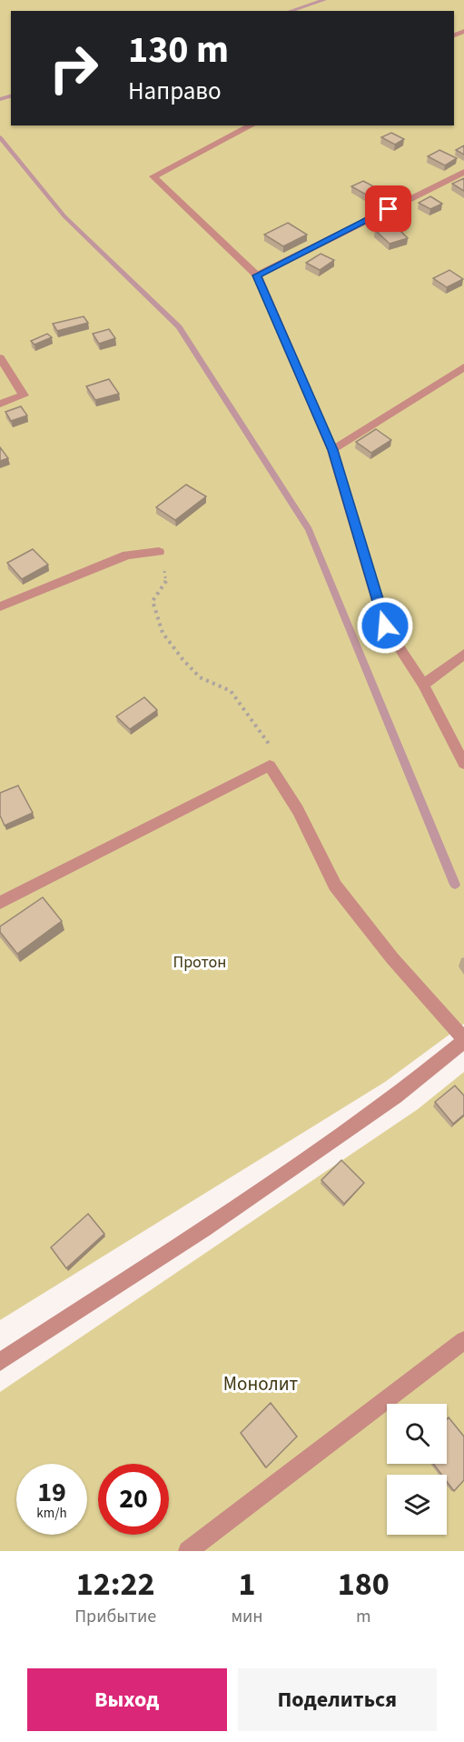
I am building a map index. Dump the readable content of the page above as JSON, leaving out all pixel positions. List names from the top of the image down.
{
  "parks": ["Протон", "Монолит"],
  "page": {
    "turn": ["130 m", "Направо"],
    "speed": "19 km/h",
    "limit": "20",
    "eta": [
      "12:22",
      "Прибытие",
      "1",
      "мин",
      "180",
      "m"
    ],
    "buttons": ["Выход", "Поделиться"]
  }
}
